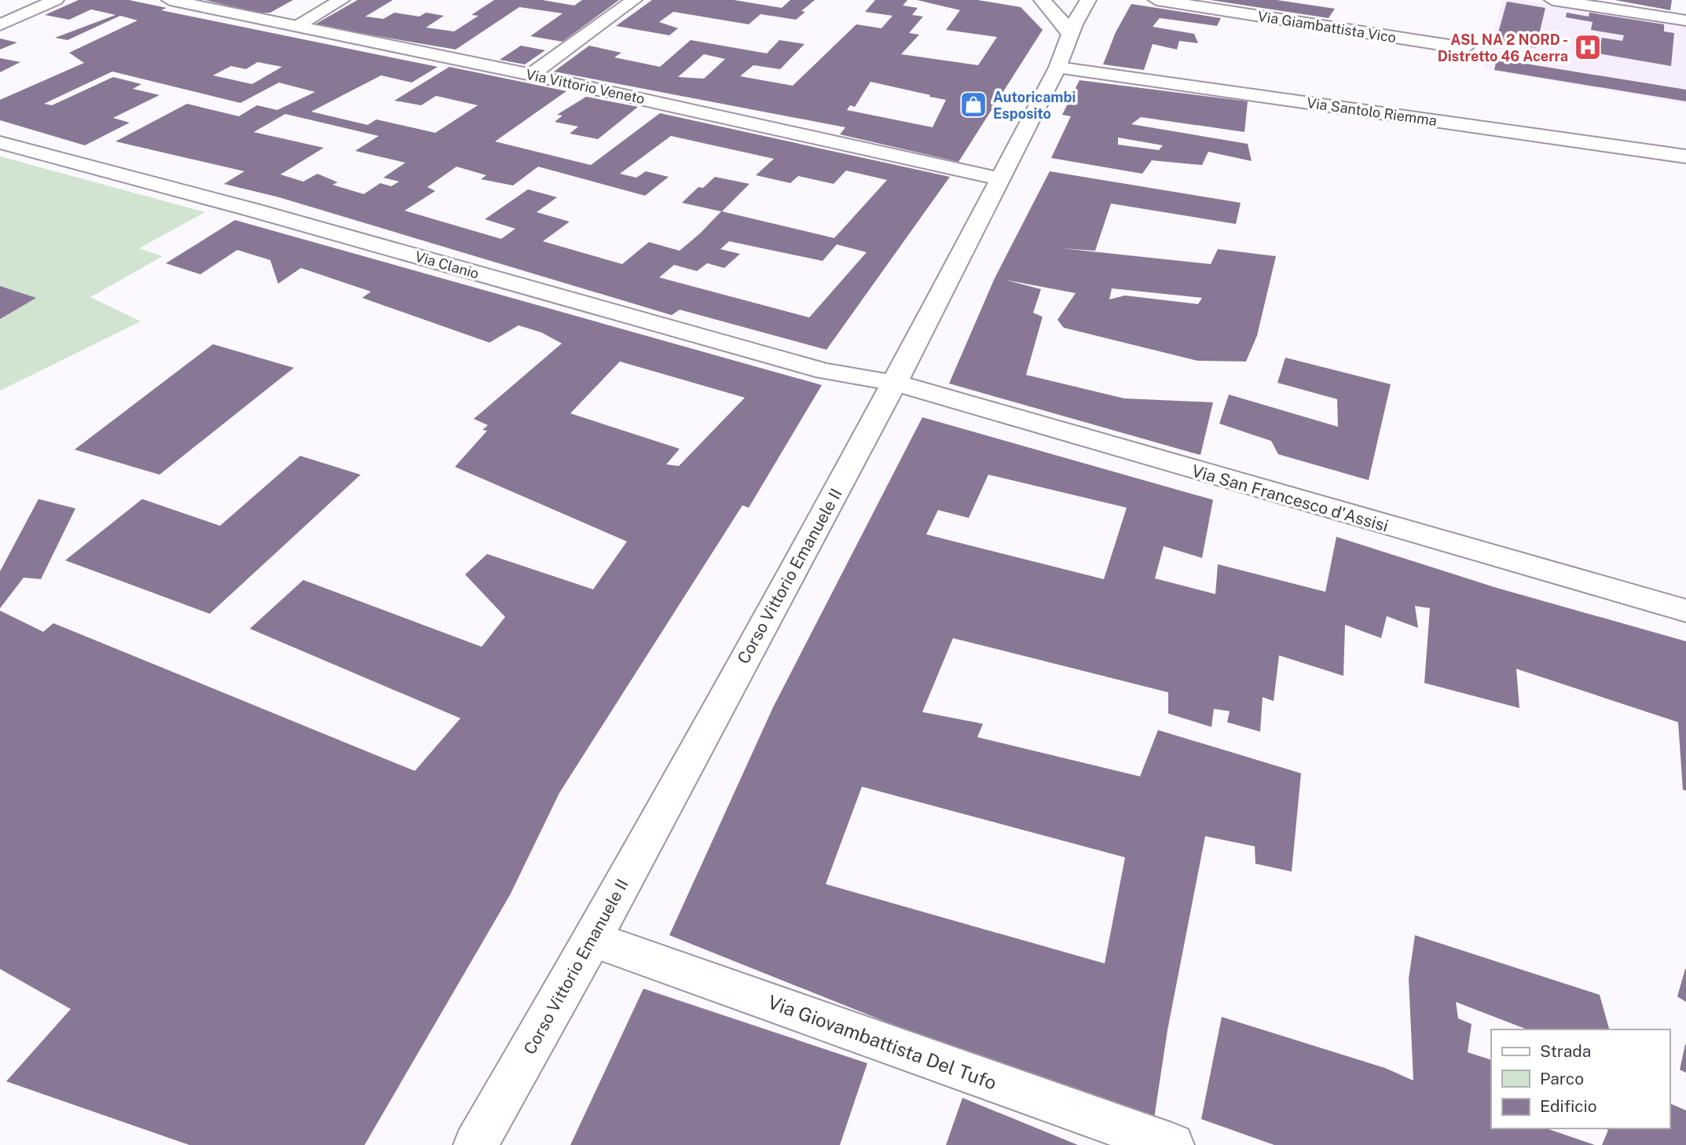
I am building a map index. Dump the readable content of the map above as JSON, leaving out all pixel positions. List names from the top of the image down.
{
  "streets": {
    "street": [
      "Via Giambattista Vico",
      "Via Vittorio Veneto",
      "Via Santolo Riemma",
      "Via Clanio",
      "Via San Francesco d'Assisi",
      "Corso Vittorio Emanuele II",
      "Via Giovambattista Del Tufo"
    ]
  },
  "crossings": [
    ["Via Vittorio Veneto", "Corso Vittorio Emanuele II"],
    ["Via Santolo Riemma", "Corso Vittorio Emanuele II"],
    ["Via Clanio", "Via San Francesco d'Assisi"],
    ["Via Clanio", "Corso Vittorio Emanuele II"],
    ["Via San Francesco d'Assisi", "Corso Vittorio Emanuele II"],
    ["Corso Vittorio Emanuele II", "Via Giovambattista Del Tufo"]
  ],
  "places": {
    "hospital": ["ASL NA 2 NORD - Distretto 46 Acerra"],
    "shop": ["Autoricambi Esposito"]
  },
  "legend": ["Strada", "Parco", "Edificio"]
}
